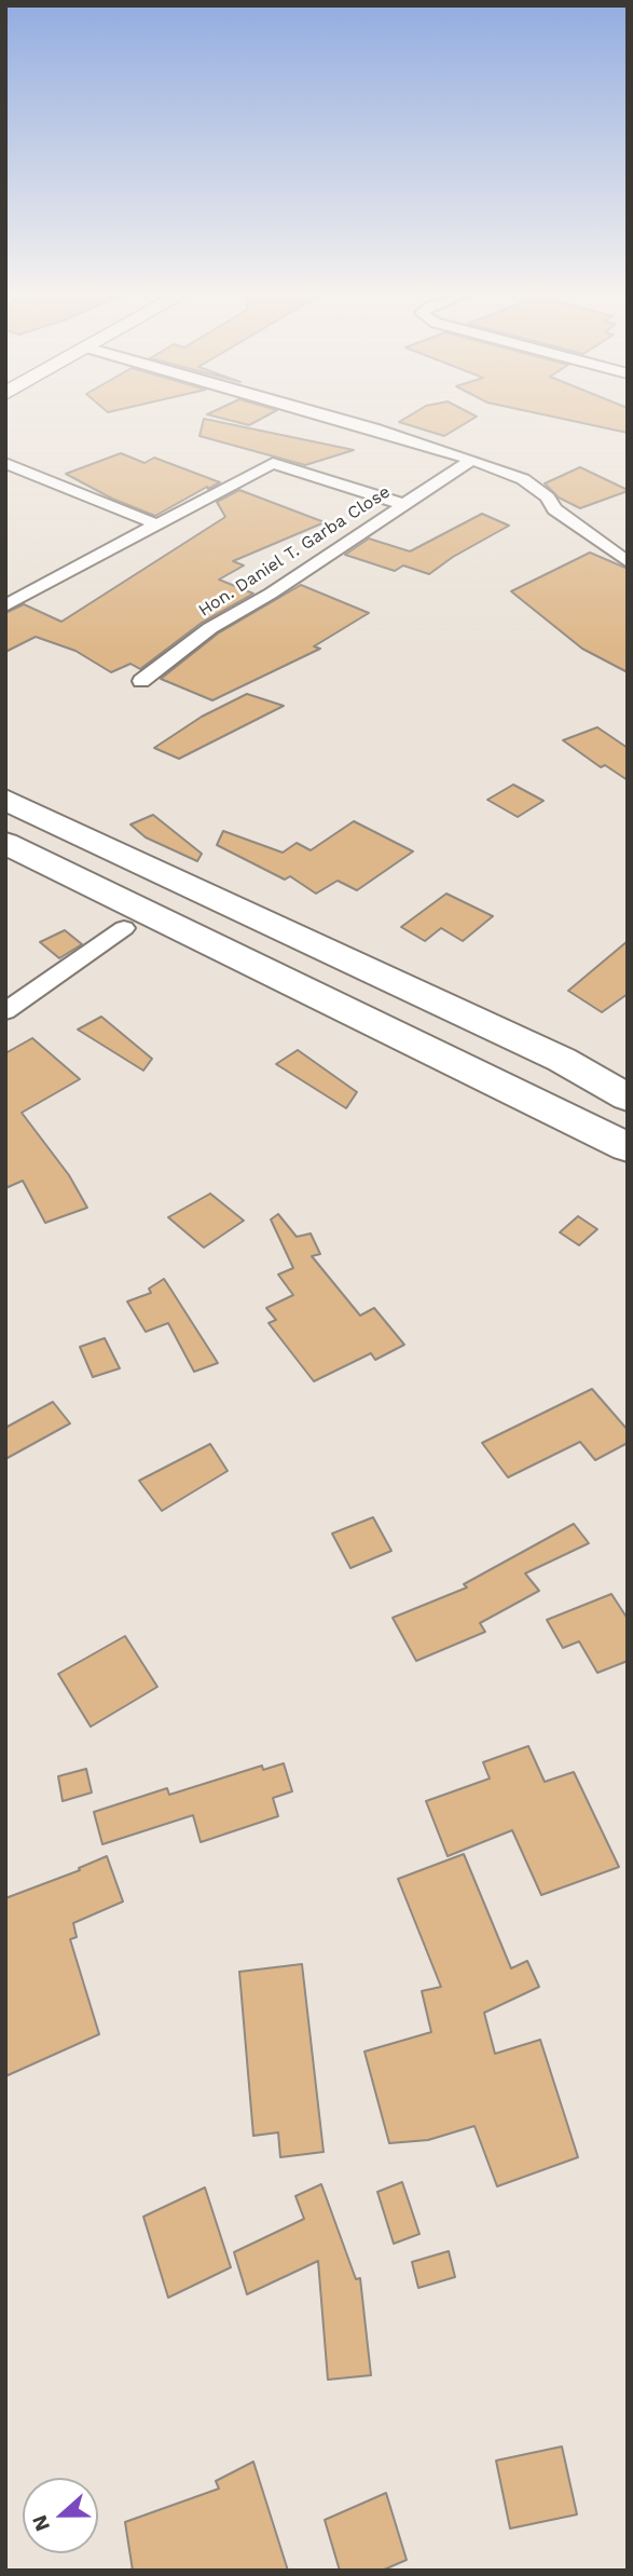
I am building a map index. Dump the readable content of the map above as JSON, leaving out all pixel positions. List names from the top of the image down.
{
  "streets": {
    "street": ["Hon. Daniel T. Garba Close"]
  },
  "north": "left"
}
